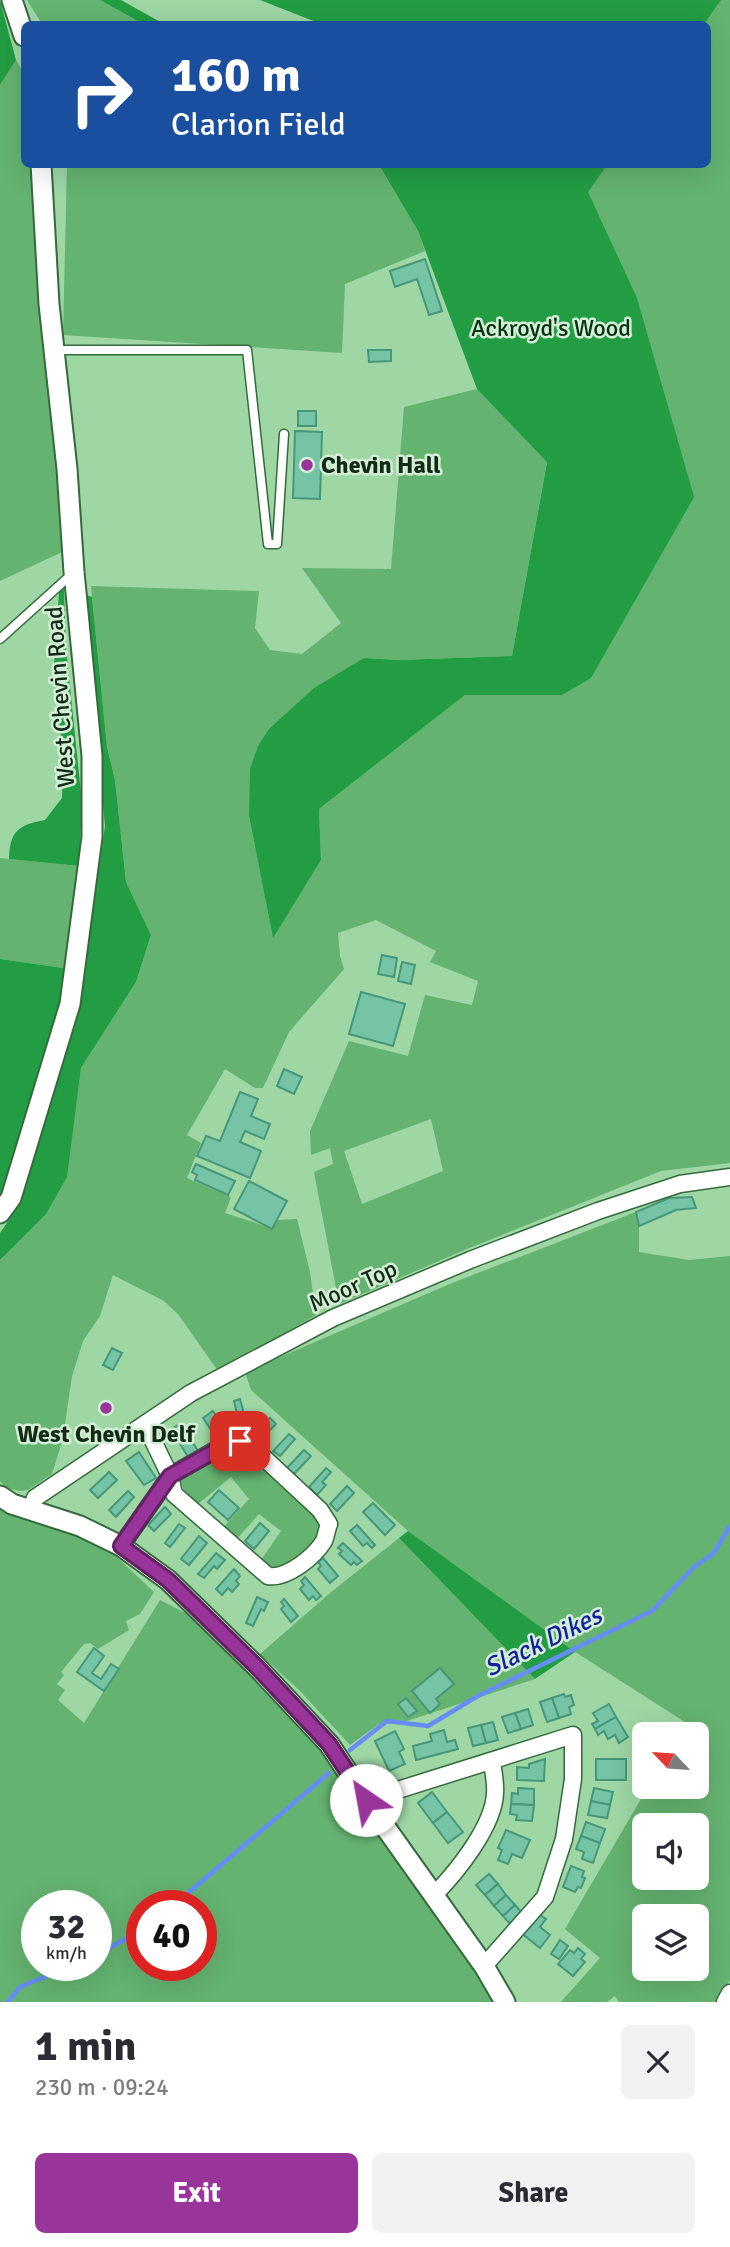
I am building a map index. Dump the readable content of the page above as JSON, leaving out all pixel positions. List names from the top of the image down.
{
  "streets": {
    "street": ["West Chevin Road", "Moor Top"]
  },
  "water": ["Slack Dikes"],
  "parks": ["Ackroyd's Wood"],
  "places": ["Chevin Hall", "West Chevin Delf"],
  "north": "top left",
  "page": {
    "turn": ["160 m", "Clarion Field"],
    "speed": "32 km/h",
    "limit": "40",
    "heading": ["1 min", "230 m · 09:24"],
    "buttons": ["Exit", "Share"]
  }
}
